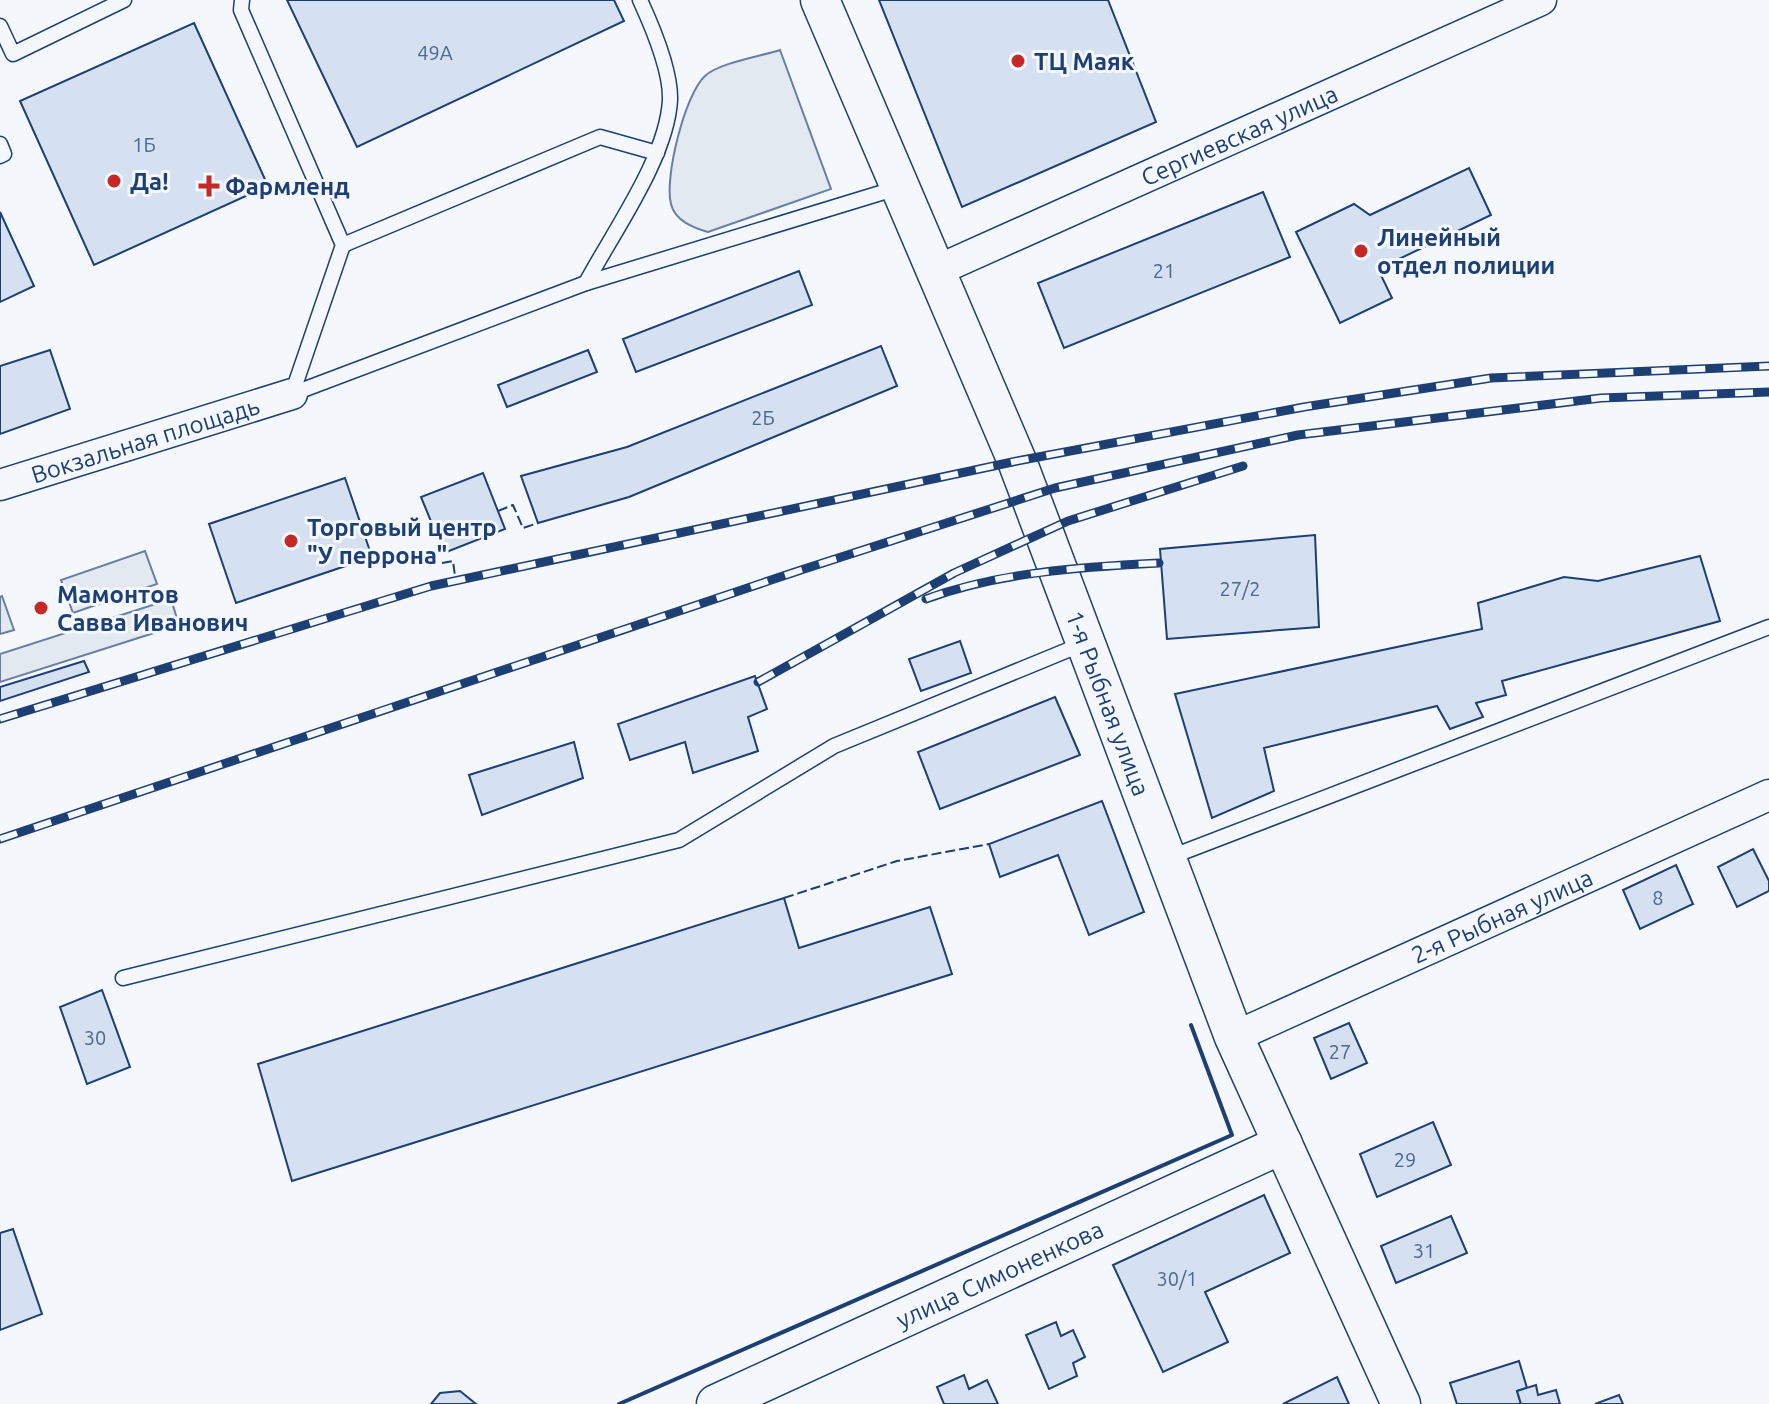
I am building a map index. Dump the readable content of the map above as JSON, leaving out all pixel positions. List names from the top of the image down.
{
  "streets": {
    "street": [
      "Сергиевская улица",
      "Вокзальная площадь",
      "1-я Рыбная улица",
      "2-я Рыбная улица",
      "улица Симоненкова"
    ]
  },
  "crossings": [
    ["Сергиевская улица", "1-я Рыбная улица"],
    ["1-я Рыбная улица", "2-я Рыбная улица"],
    ["1-я Рыбная улица", "улица Симоненкова"]
  ],
  "places": {
    "other": [
      "ТЦ Маяк",
      "Да!",
      "Линейный отдел полиции",
      "Торговый центр \"У перрона\"",
      "Мамонтов Савва Иванович"
    ],
    "health": ["Фармленд"]
  },
  "house_numbers": [
    "49А",
    "1Б",
    "21",
    "2Б",
    "27/2",
    "8",
    "30",
    "27",
    "29",
    "31",
    "30/1"
  ]
}
